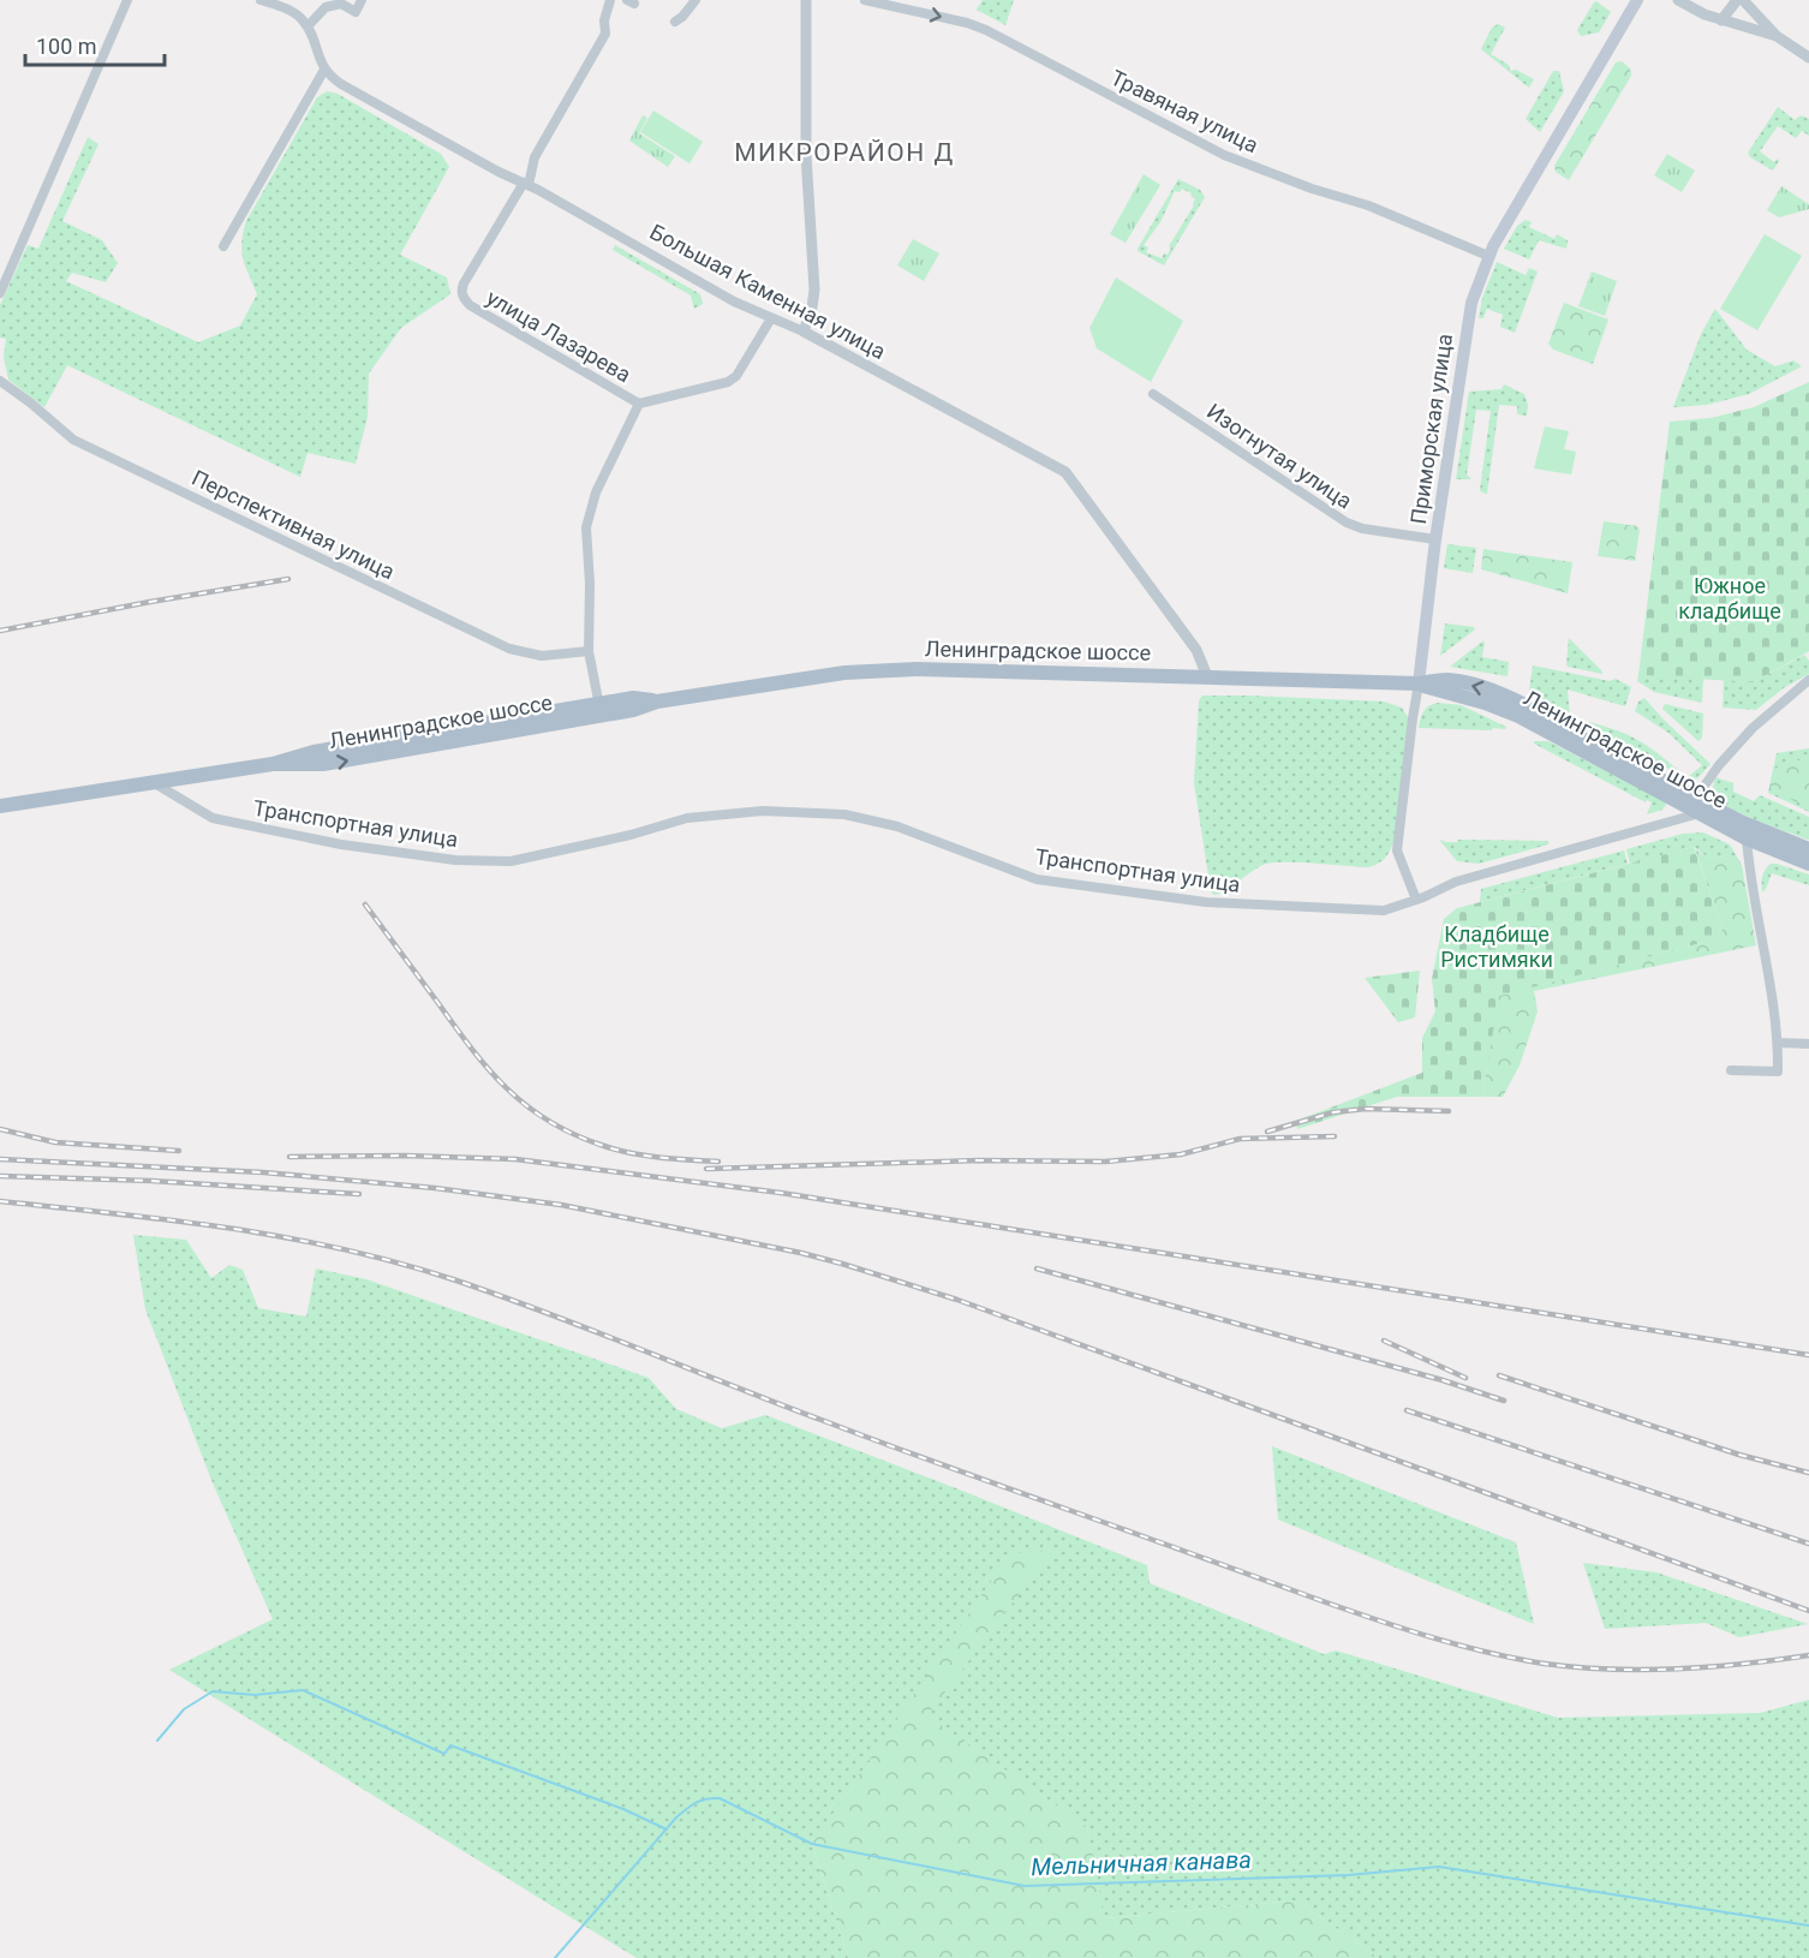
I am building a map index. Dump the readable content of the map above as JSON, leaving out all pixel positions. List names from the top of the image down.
{
  "streets": {
    "main road": ["Приморская улица", "Ленинградское шоссе"],
    "street": [
      "Травяная улица",
      "Большая Каменная улица",
      "улица Лазарева",
      "Изогнутая улица",
      "Перспективная улица",
      "Транспортная улица"
    ]
  },
  "crossings": [
    ["Травяная улица", "Приморская улица"],
    ["Большая Каменная улица", "улица Лазарева"],
    ["Большая Каменная улица", "Ленинградское шоссе"],
    ["Приморская улица", "Изогнутая улица"],
    ["Приморская улица", "Ленинградское шоссе"],
    ["Приморская улица", "Транспортная улица"],
    ["Ленинградское шоссе", "Транспортная улица"]
  ],
  "one_way": ["Травяная улица"],
  "districts": ["МИКРОРАЙОН Д"],
  "water": ["Мельничная канава"],
  "parks": ["Южное кладбище", "Кладбище Ристимяки"],
  "scale_bar": "100 m"
}
